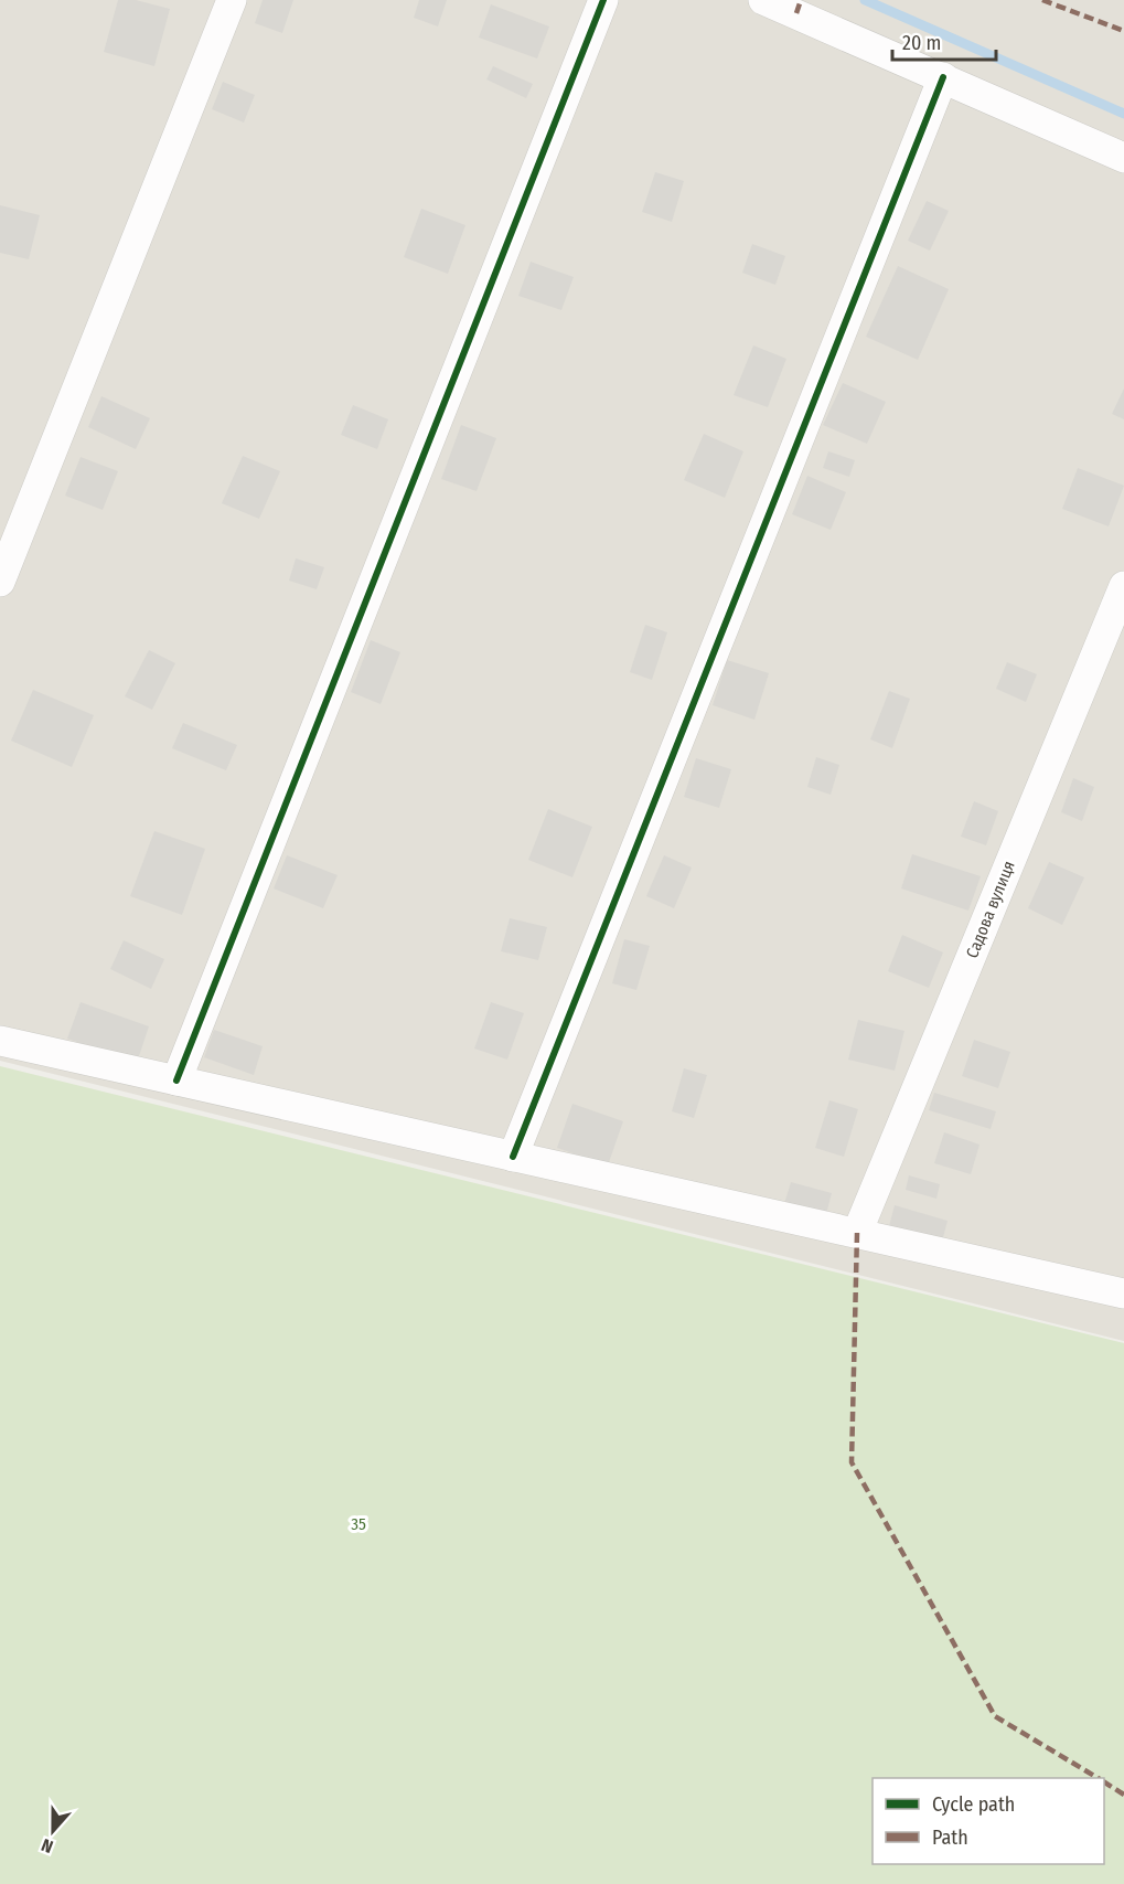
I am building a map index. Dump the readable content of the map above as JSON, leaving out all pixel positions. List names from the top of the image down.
{
  "streets": {
    "street": ["Садова вулиця"]
  },
  "parks": ["35"],
  "legend": ["Cycle path", "Path"],
  "scale_bar": "20 m",
  "north": "bottom"
}
